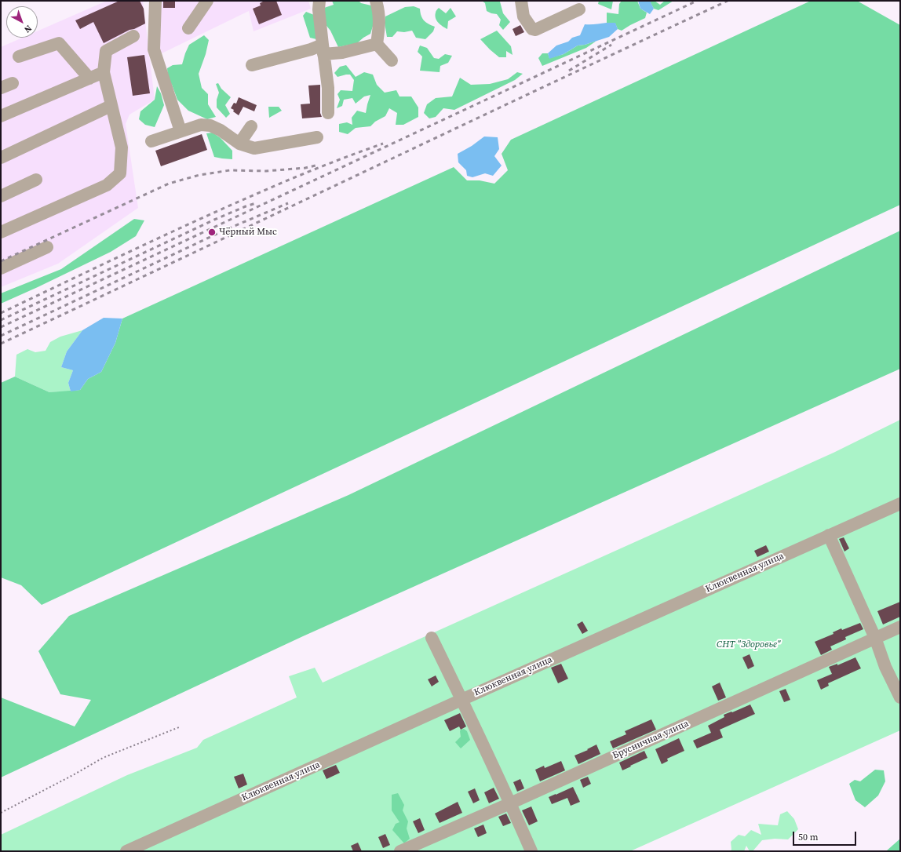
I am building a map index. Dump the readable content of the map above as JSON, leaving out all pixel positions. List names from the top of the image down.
{
  "streets": {
    "street": ["Клюквенная улица", "Брусничная улица"]
  },
  "parks": ["СНТ \"Здоровье\""],
  "places": ["Чёрный Мыс"],
  "scale_bar": "50 m",
  "north": "bottom right"
}
